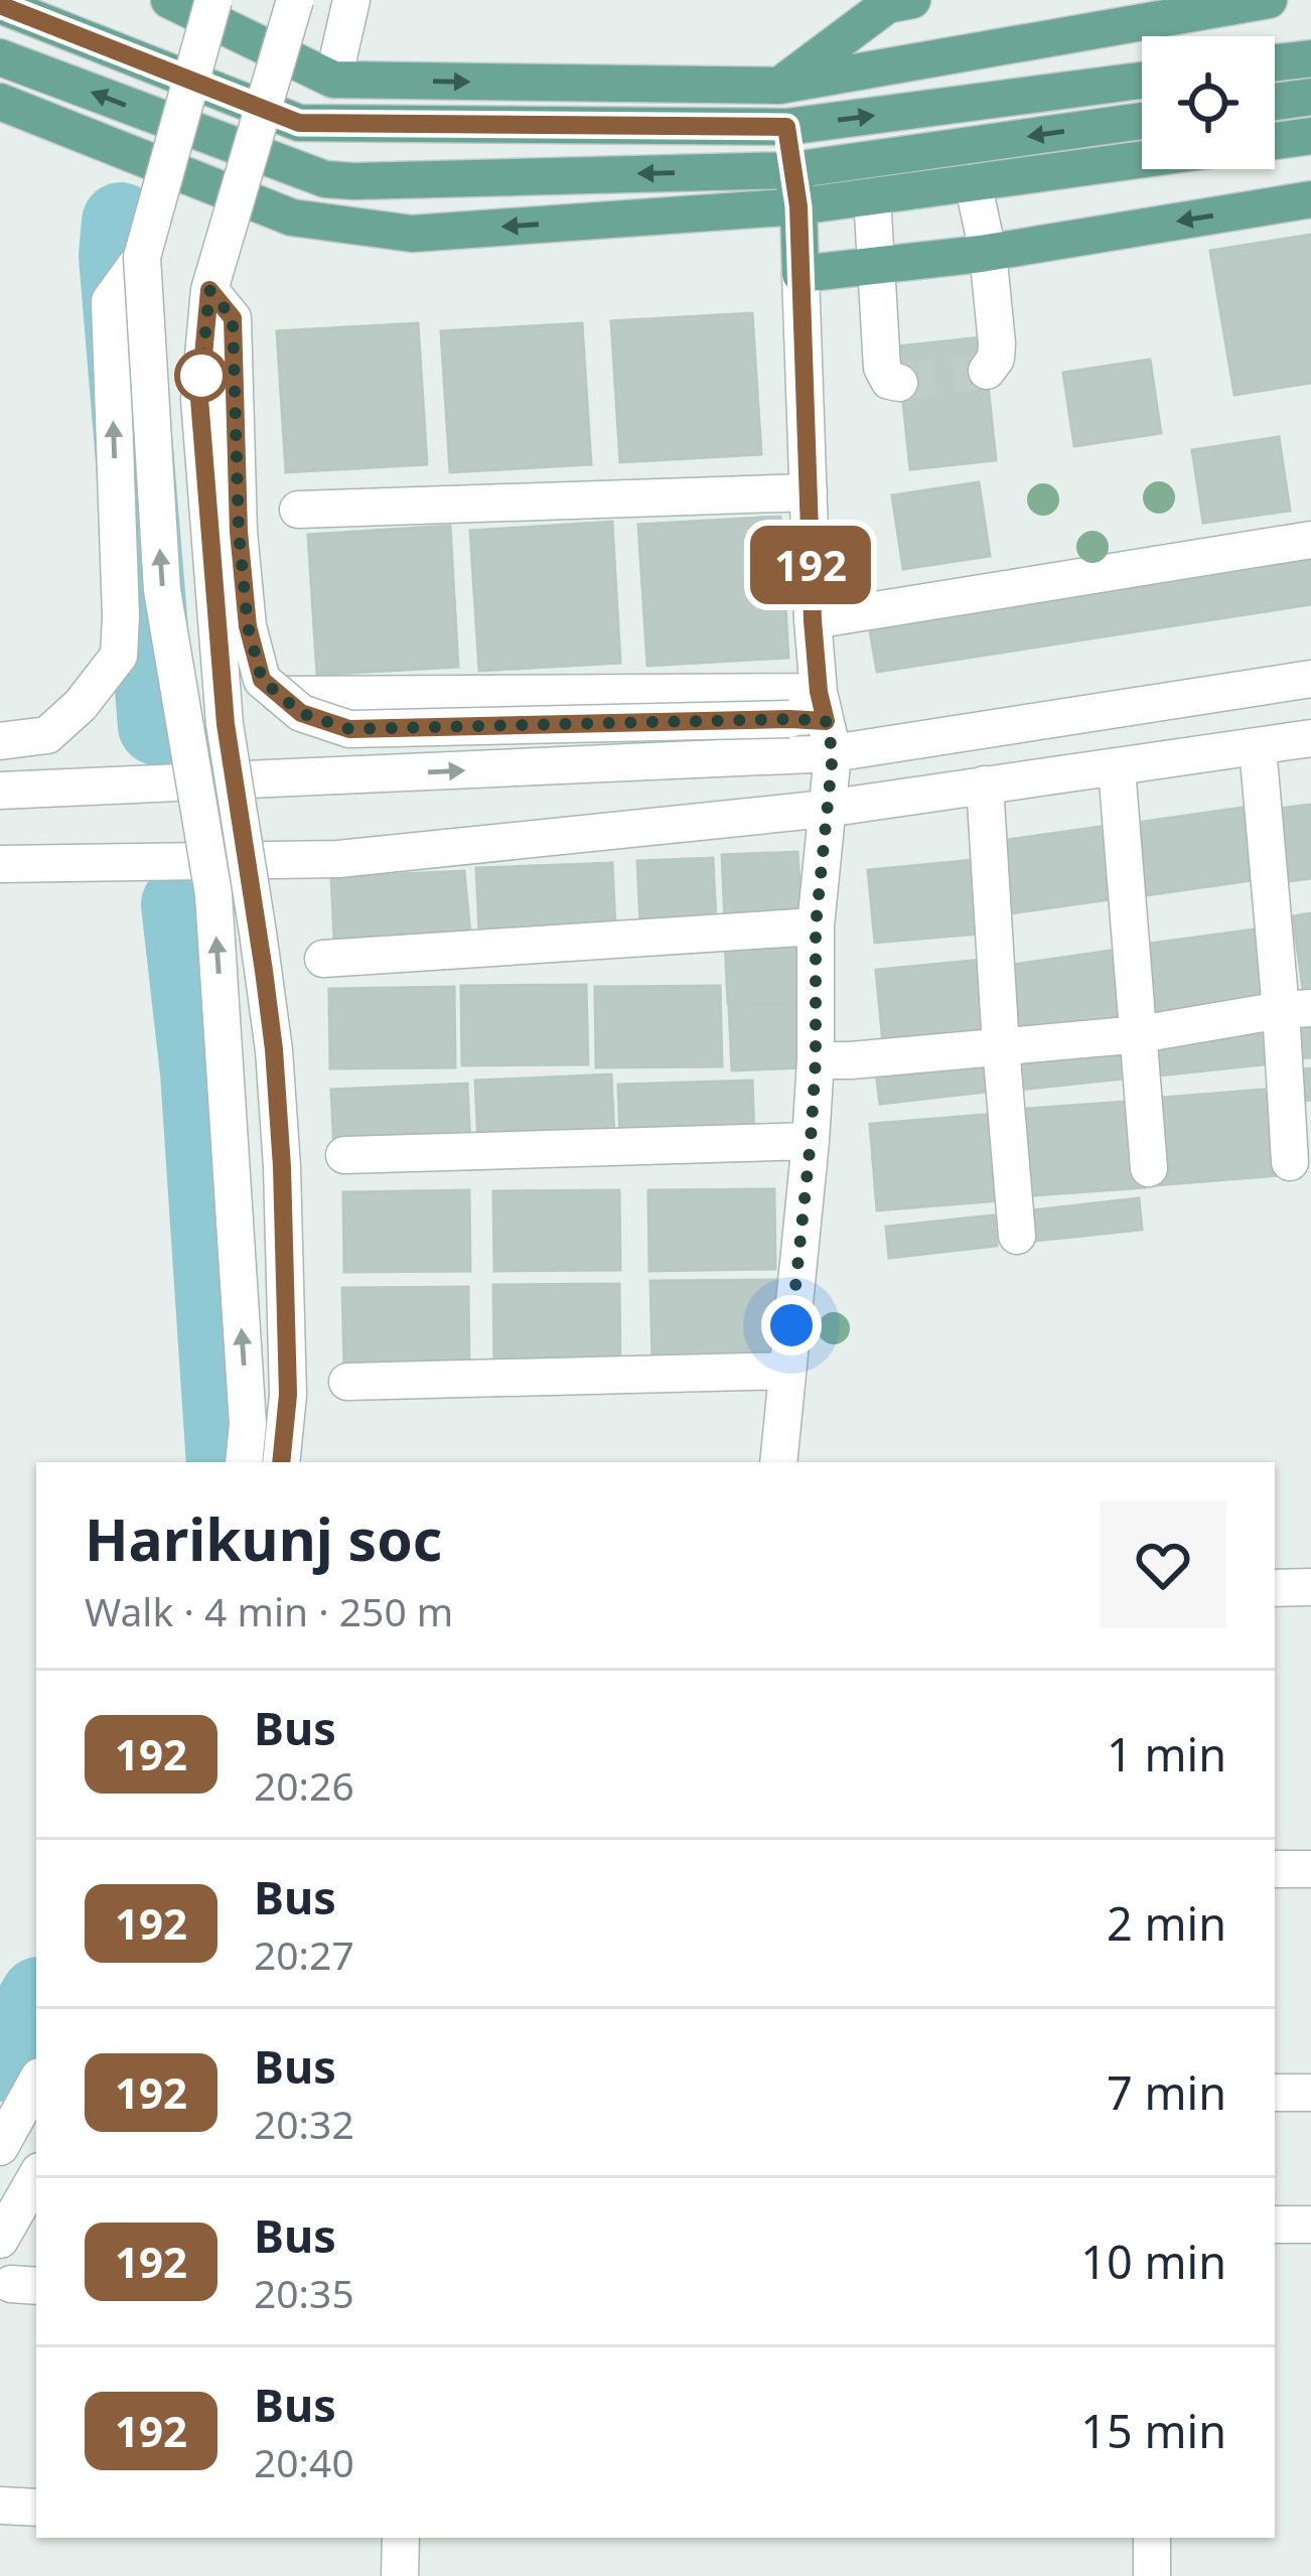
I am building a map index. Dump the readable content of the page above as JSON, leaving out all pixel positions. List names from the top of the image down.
{
  "lines": ["bus line 192"],
  "page": {
    "on_map": "192",
    "heading": ["Harikunj soc", "Walk · 4 min · 250 m"],
    "list": [
      {
        "mark": "192",
        "name": "Bus",
        "note": "20:26",
        "value": "1 min"
      },
      {
        "mark": "192",
        "name": "Bus",
        "note": "20:27",
        "value": "2 min"
      },
      {
        "mark": "192",
        "name": "Bus",
        "note": "20:32",
        "value": "7 min"
      },
      {
        "mark": "192",
        "name": "Bus",
        "note": "20:35",
        "value": "10 min"
      },
      {
        "mark": "192",
        "name": "Bus",
        "note": "20:40",
        "value": "15 min"
      }
    ]
  }
}
